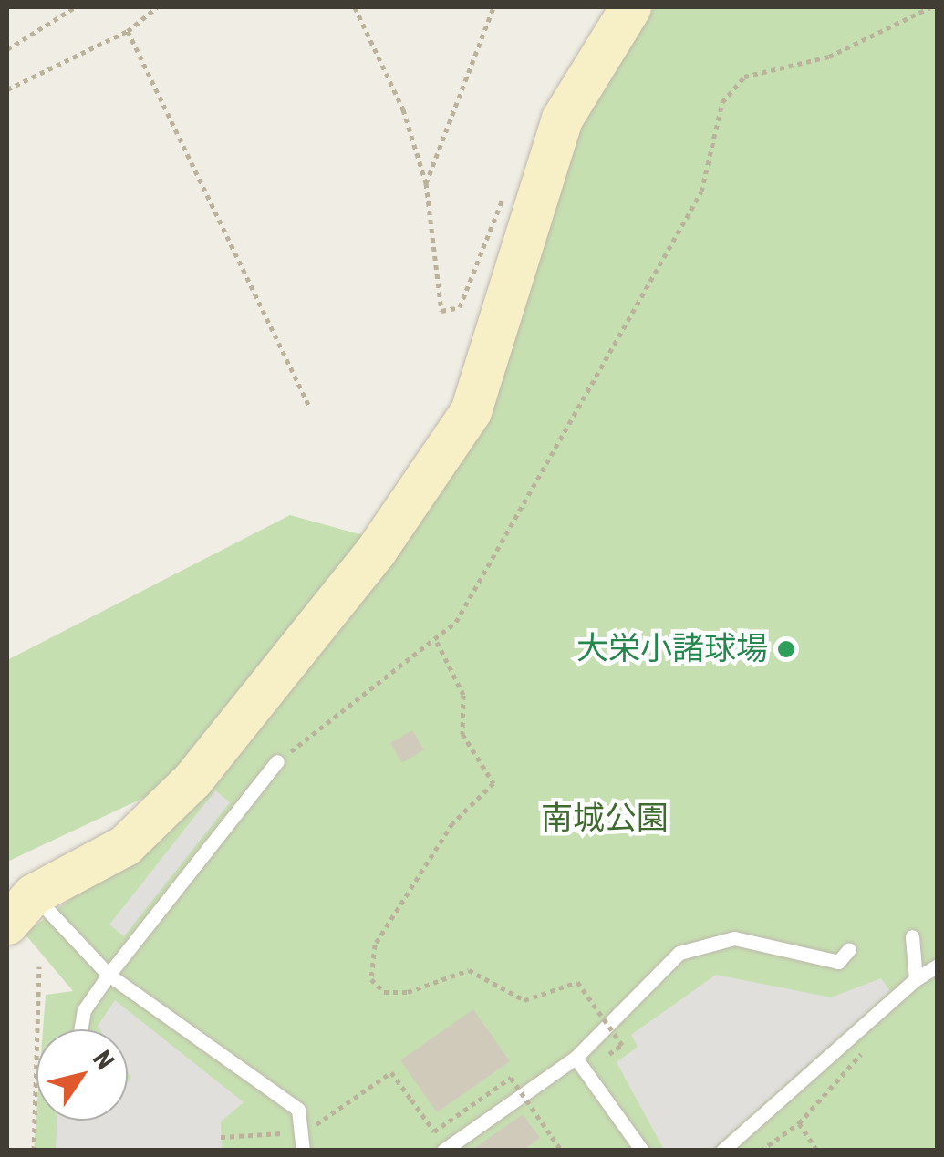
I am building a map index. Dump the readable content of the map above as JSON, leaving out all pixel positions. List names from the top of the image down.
{
  "parks": ["南城公園"],
  "places": ["大栄小諸球場"],
  "north": "top right"
}
